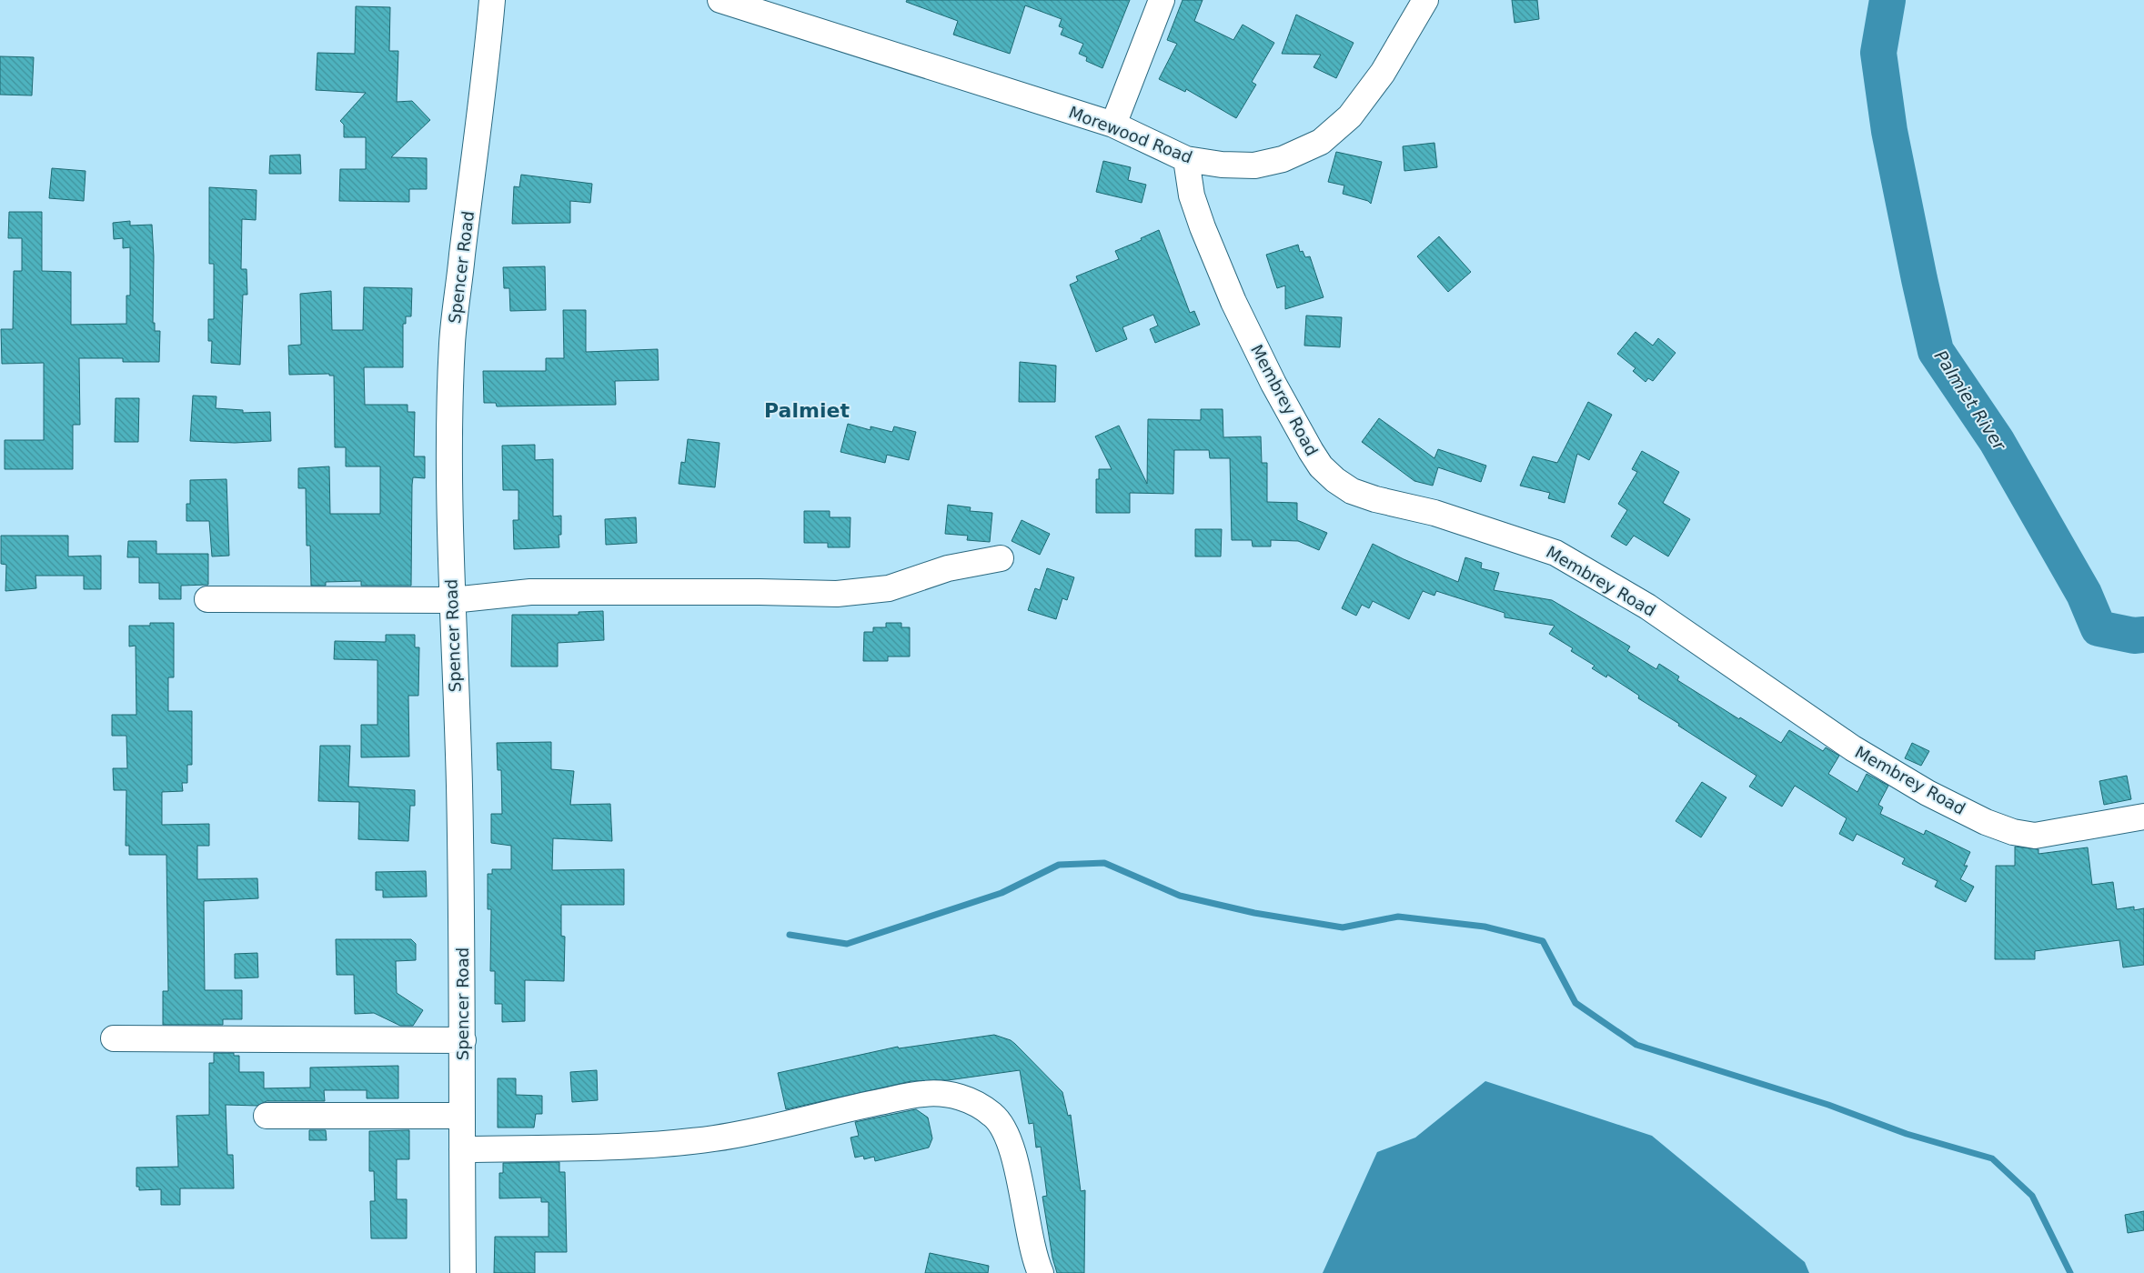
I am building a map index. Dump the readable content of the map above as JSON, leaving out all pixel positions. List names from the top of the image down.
{
  "streets": {
    "street": ["Morewood Road", "Spencer Road", "Membrey Road"]
  },
  "crossings": [
    ["Morewood Road", "Membrey Road"]
  ],
  "districts": ["Palmiet"],
  "water": ["Palmiet River"]
}
